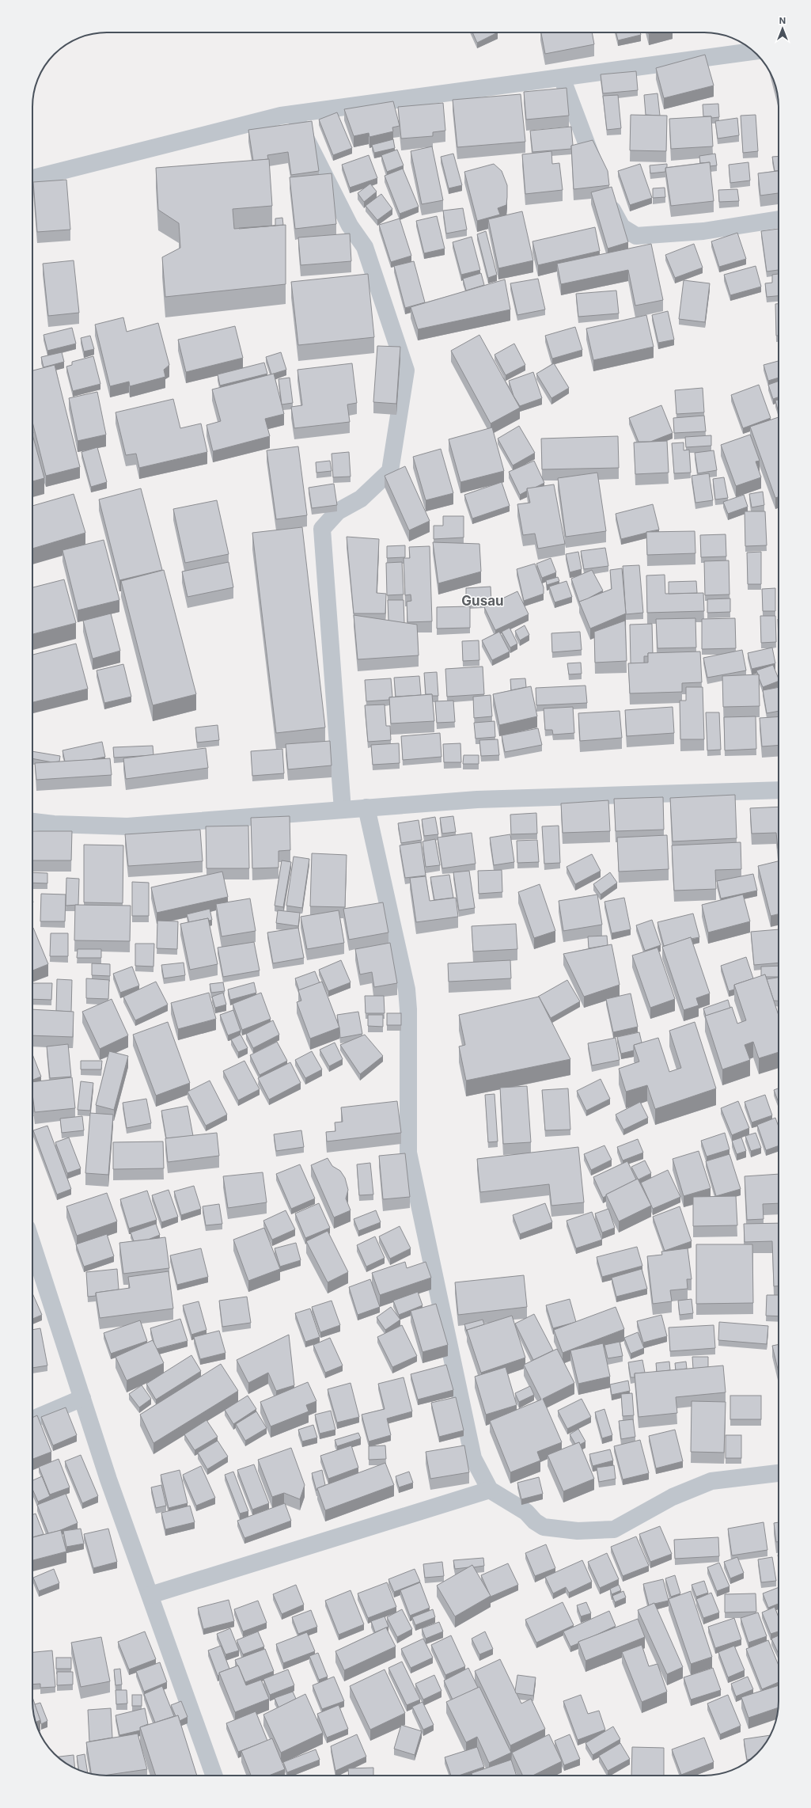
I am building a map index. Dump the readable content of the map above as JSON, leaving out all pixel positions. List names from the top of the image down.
{
  "districts": ["Gusau"],
  "north": "top"
}
